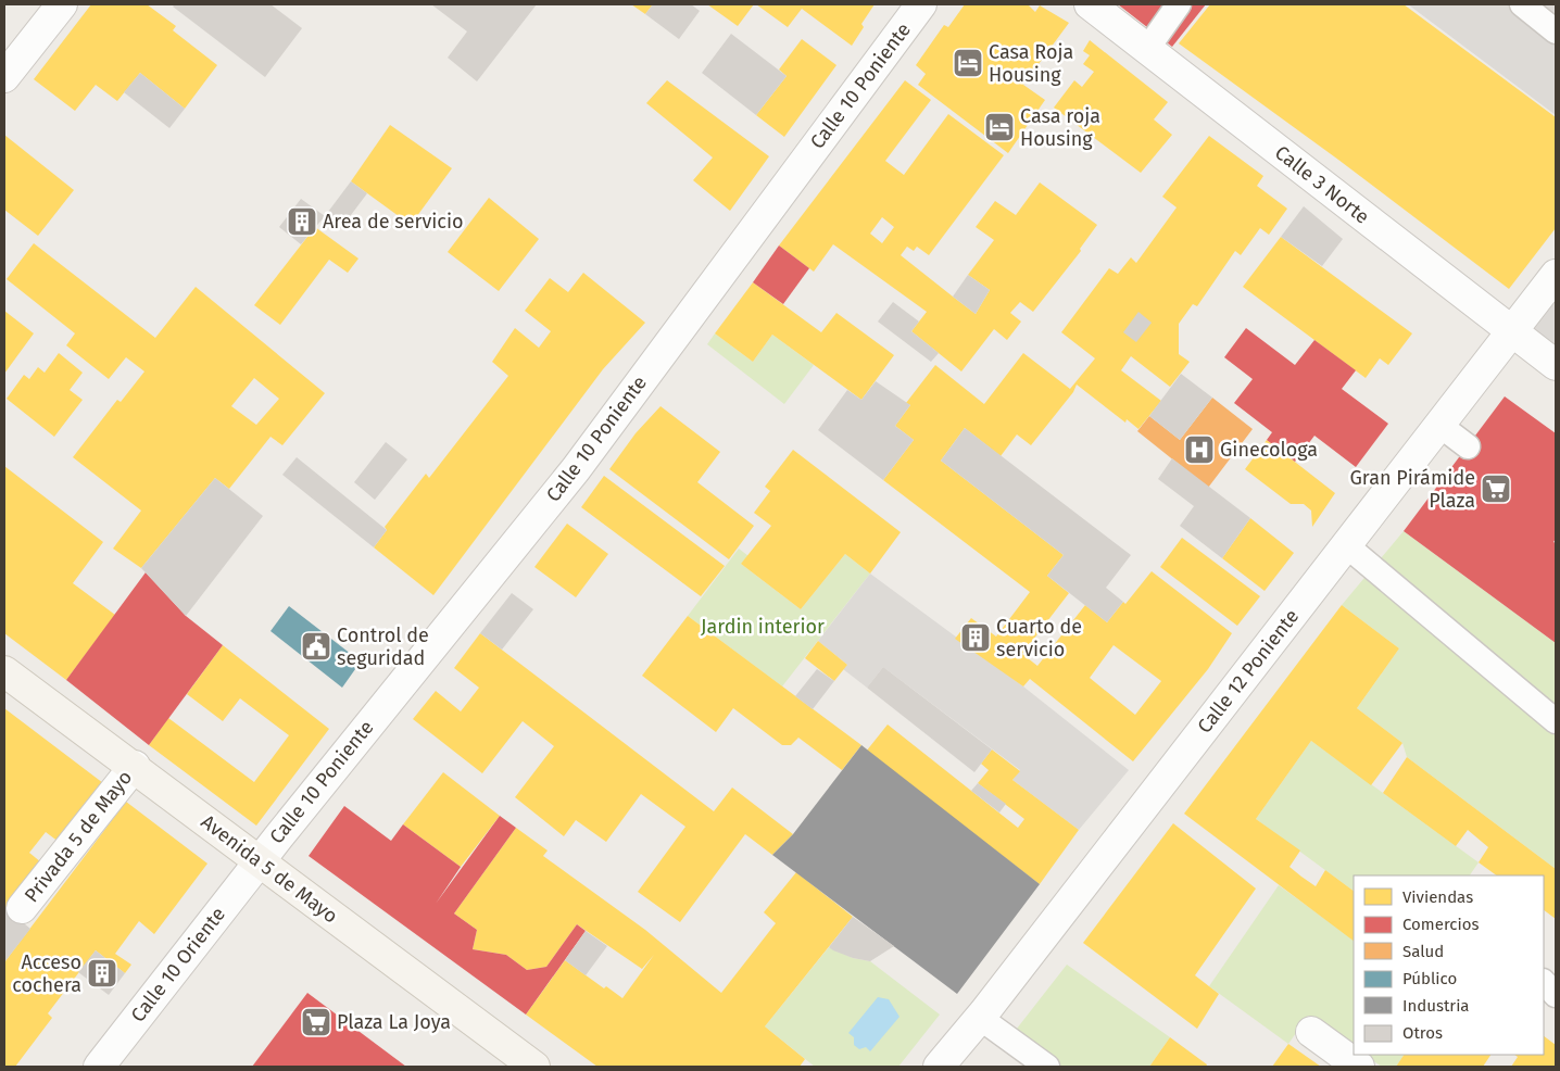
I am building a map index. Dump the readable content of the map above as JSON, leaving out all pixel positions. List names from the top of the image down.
{
  "streets": {
    "main road": ["Avenida 5 de Mayo"],
    "street": [
      "Calle 10 Poniente",
      "Calle 3 Norte",
      "Calle 12 Poniente",
      "Privada 5 de Mayo",
      "Calle 10 Oriente"
    ]
  },
  "crossings": [
    ["Calle 10 Poniente", "Avenida 5 de Mayo"],
    ["Calle 10 Poniente", "Calle 10 Oriente"],
    ["Calle 3 Norte", "Calle 12 Poniente"],
    ["Privada 5 de Mayo", "Avenida 5 de Mayo"],
    ["Avenida 5 de Mayo", "Calle 10 Oriente"]
  ],
  "parks": ["Jardin interior"],
  "places": {
    "hotel": ["Casa Roja Housing", "Casa roja Housing"],
    "building": ["Area de servicio", "Cuarto de servicio", "Acceso cochera"],
    "hospital": ["Ginecologa"],
    "supermarket": ["Gran Pirámide Plaza", "Plaza La Joya"],
    "public building": ["Control de seguridad"]
  },
  "legend": [
    "Viviendas",
    "Comercios",
    "Salud",
    "Público",
    "Industria",
    "Otros"
  ]
}
